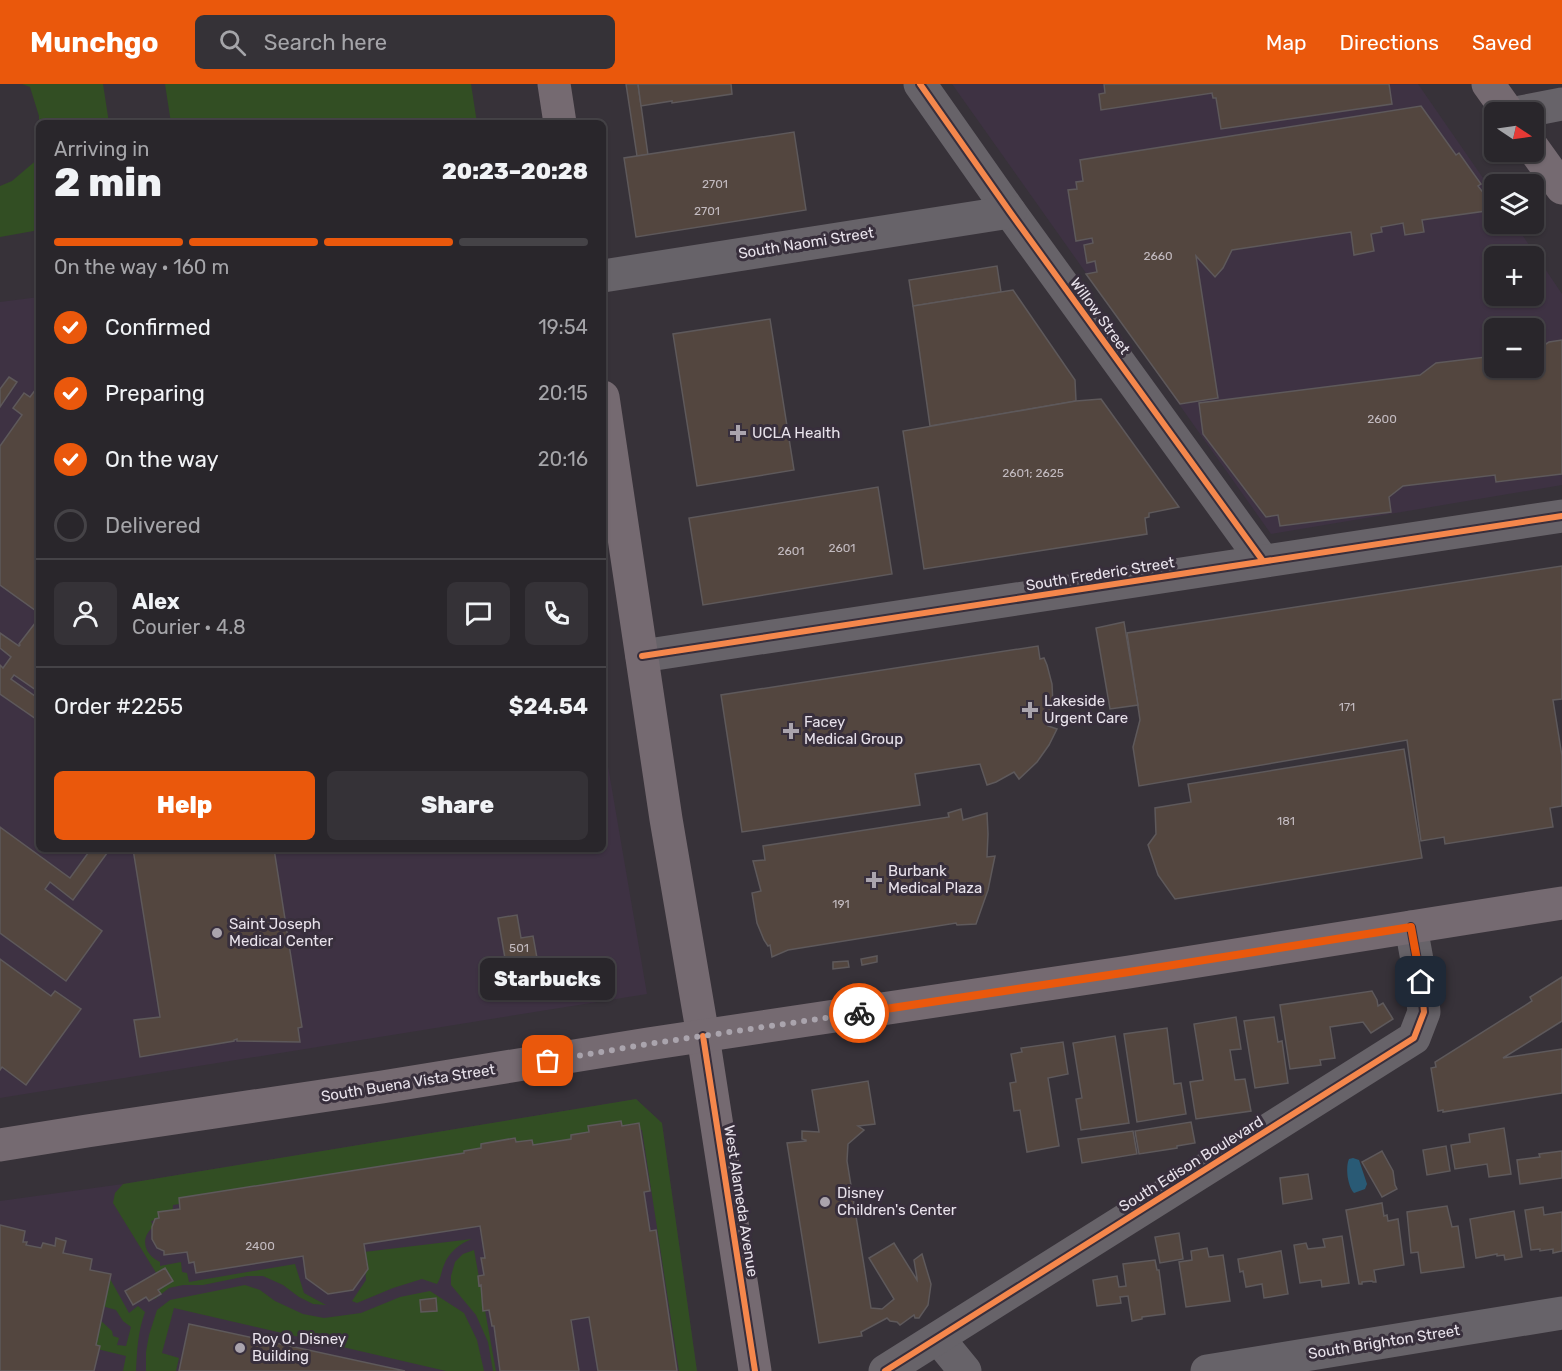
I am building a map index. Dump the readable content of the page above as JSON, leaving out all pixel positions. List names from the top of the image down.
{
  "streets": {
    "main road": ["South Buena Vista Street", "West Alameda Avenue"],
    "street": [
      "South Naomi Street",
      "Willow Street",
      "South Frederic Street",
      "South Edison Boulevard",
      "South Brighton Street"
    ]
  },
  "crossings": [
    ["South Naomi Street", "Willow Street"],
    ["Willow Street", "South Frederic Street"],
    ["South Frederic Street", "West Alameda Avenue"],
    ["South Buena Vista Street", "South Edison Boulevard"],
    ["South Buena Vista Street", "West Alameda Avenue"]
  ],
  "places": {
    "health": [
      "UCLA Health",
      "Lakeside Urgent Care",
      "Facey Medical Group",
      "Burbank Medical Plaza"
    ],
    "other": [
      "Saint Joseph Medical Center",
      "Starbucks",
      "Disney Children's Center",
      "Roy O. Disney Building"
    ]
  },
  "house_numbers": [
    "2701",
    "2701",
    "2660",
    "2600",
    "2601; 2625",
    "2601",
    "2601",
    "171",
    "181",
    "191",
    "501",
    "2400"
  ],
  "north": "right",
  "page": {
    "header": "Munchgo",
    "search": "Search here",
    "nav": ["Map", "Directions", "Saved"],
    "map_buttons": ["+", "−"],
    "heading": ["2 min", "Arriving in", "20:23–20:28"],
    "panel": [
      "Alex",
      "Courier · 4.8",
      "Order #2255",
      "$24.54"
    ],
    "bar": "On the way · 160 m",
    "list": [
      ["Confirmed", "19:54"],
      ["Preparing", "20:15"],
      ["On the way", "20:16"],
      "Delivered"
    ],
    "buttons": ["Help", "Share"],
    "bubble": "Starbucks"
  }
}
